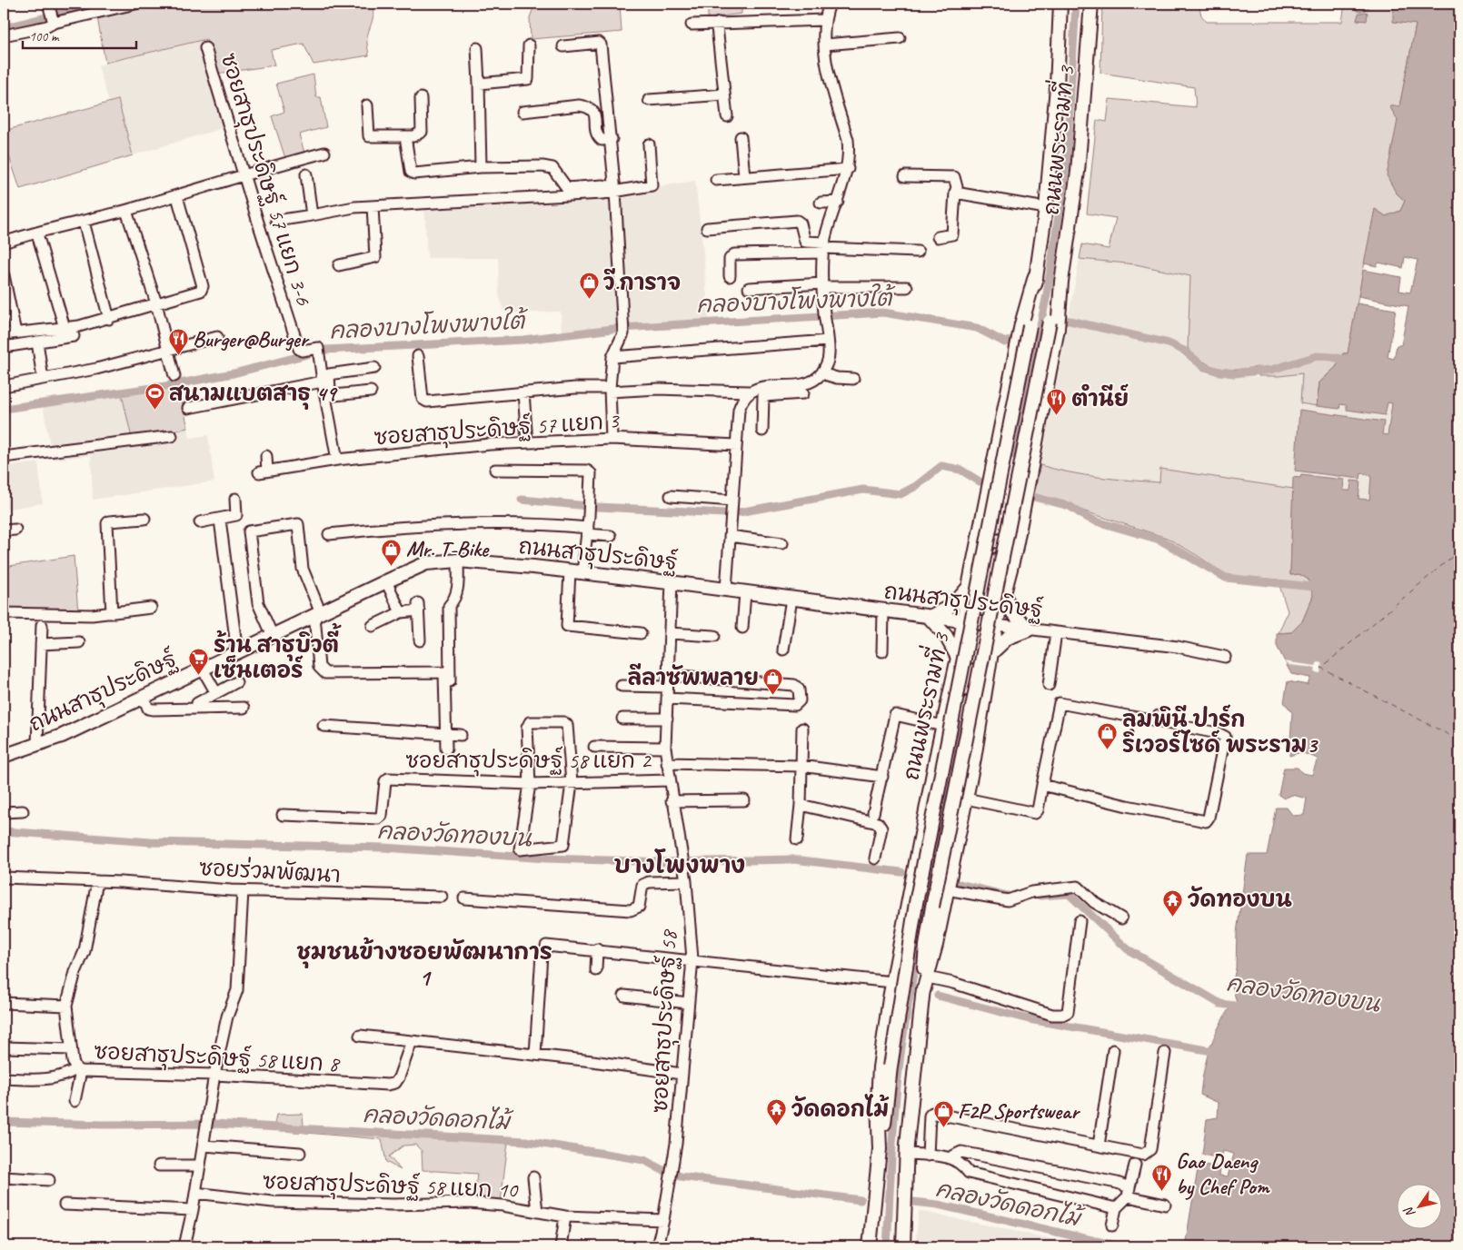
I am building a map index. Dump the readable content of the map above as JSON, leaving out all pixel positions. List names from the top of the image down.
{
  "streets": {
    "main road": ["ถนนพระรามที่ 3", "ถนนสาธุประดิษฐ์"],
    "street": [
      "ซอยสาธุประดิษฐ์ 57 แยก 3-6",
      "ซอยสาธุประดิษฐ์ 57 แยก 3",
      "ซอยสาธุประดิษฐ์ 58 แยก 2",
      "ซอยร่วมพัฒนา",
      "ซอยสาธุประดิษฐ์ 58",
      "ซอยสาธุประดิษฐ์ 58 แยก 8",
      "ซอยสาธุประดิษฐ์ 58 แยก 10"
    ]
  },
  "crossings": [
    ["ถนนพระรามที่ 3", "ถนนสาธุประดิษฐ์"],
    ["ซอยสาธุประดิษฐ์ 57 แยก 3-6", "ซอยสาธุประดิษฐ์ 57 แยก 3"],
    ["ถนนสาธุประดิษฐ์", "ซอยสาธุประดิษฐ์ 58"],
    ["ซอยสาธุประดิษฐ์ 58 แยก 2", "ซอยสาธุประดิษฐ์ 58"],
    ["ซอยร่วมพัฒนา", "ซอยสาธุประดิษฐ์ 58 แยก 8"],
    ["ซอยสาธุประดิษฐ์ 58", "ซอยสาธุประดิษฐ์ 58 แยก 8"],
    ["ซอยสาธุประดิษฐ์ 58", "ซอยสาธุประดิษฐ์ 58 แยก 10"]
  ],
  "districts": ["บางโพงพาง", "ชุมชนข้างซอยพัฒนาการ 1"],
  "water": ["คลองบางโพงพางใต้", "คลองวัดทองบน", "คลองวัดดอกไม้"],
  "places": {
    "shop": [
      "วี.การาจ",
      "Mr. T-Bike",
      "ลีลาซัพพลาย",
      "ลุมพินี ปาร์ก ริเวอร์ไซด์ พระราม3",
      "F2P Sportswear"
    ],
    "restaurant": ["Burger@Burger", "ตำนีย์", "Gao Daeng by Chef Pom"],
    "sports": ["สนามแบตสาธุ 49"],
    "supermarket": ["ร้าน สาธุบิวตี้ เซ็นเตอร์"],
    "temple": ["วัดทองบน", "วัดดอกไม้"]
  },
  "scale_bar": "100 m",
  "north": "bottom left"
}
